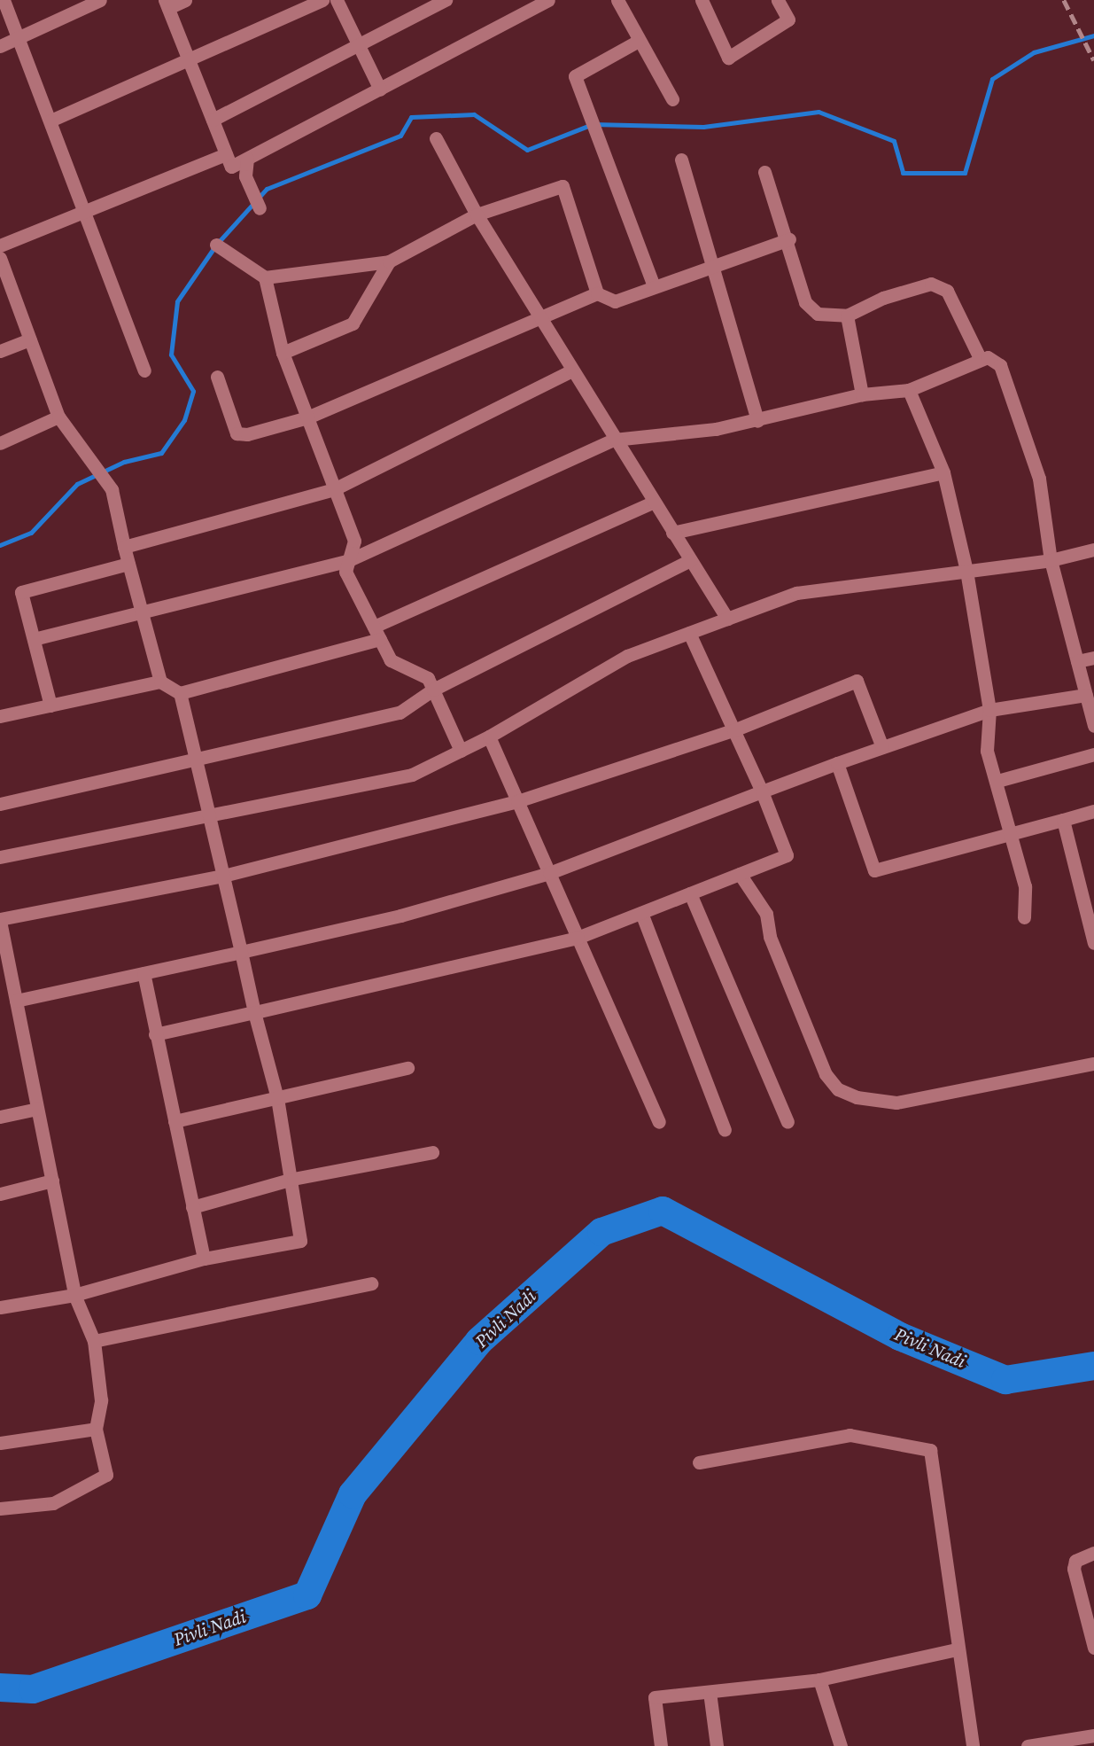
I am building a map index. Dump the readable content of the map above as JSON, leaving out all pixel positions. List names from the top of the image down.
{
  "water": ["Pivli Nadi"]
}
